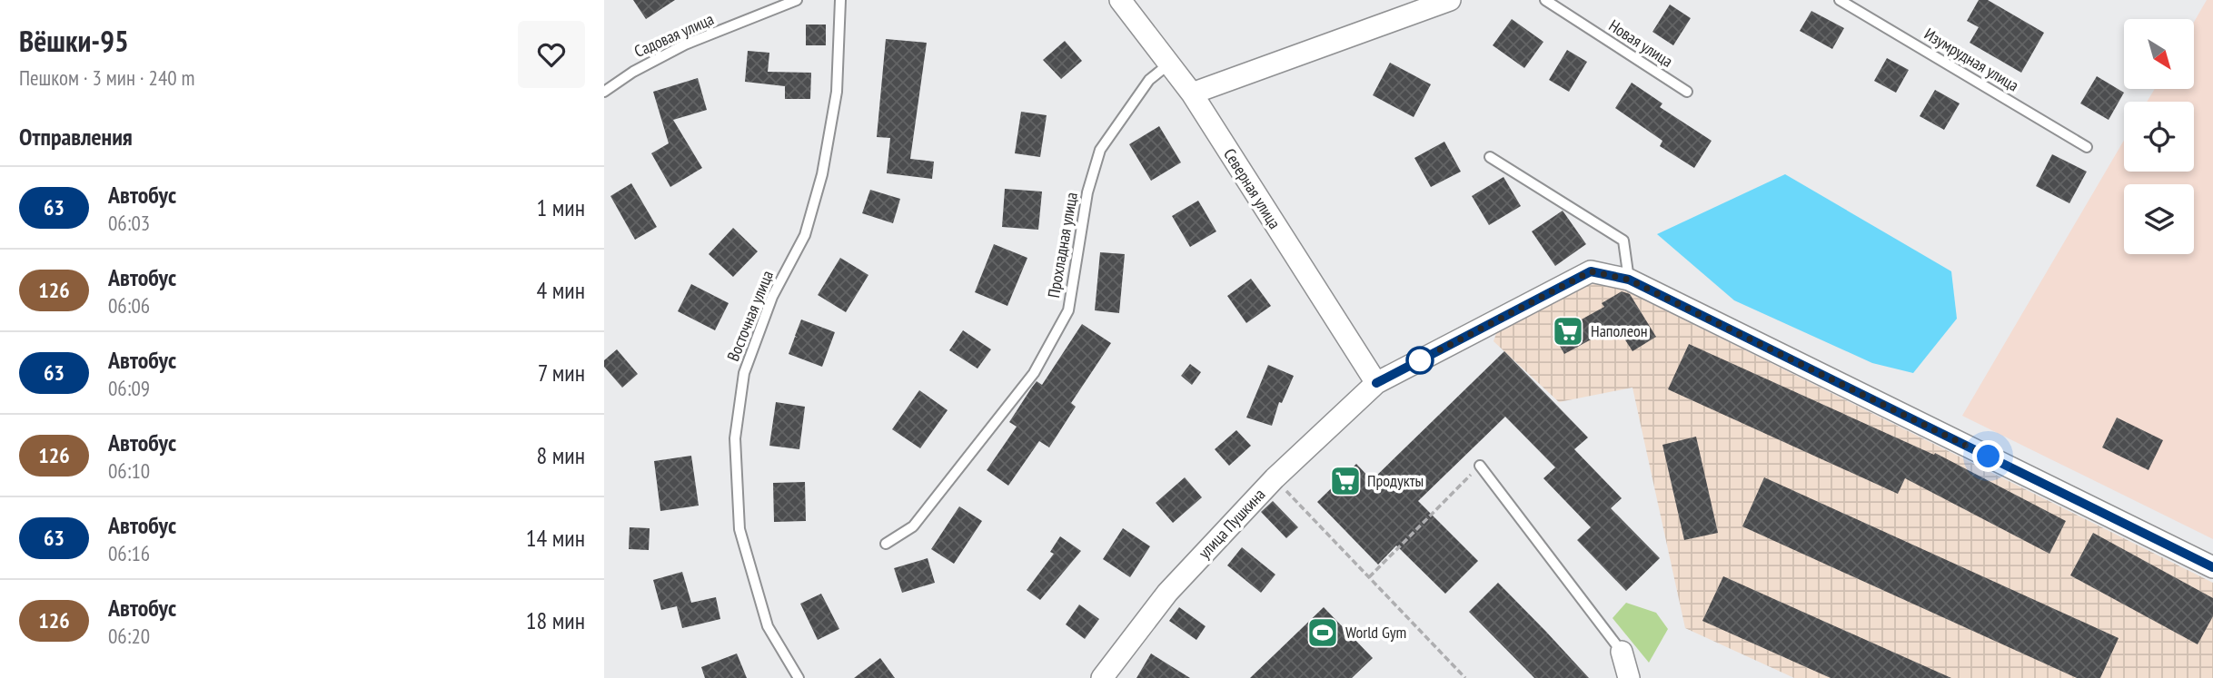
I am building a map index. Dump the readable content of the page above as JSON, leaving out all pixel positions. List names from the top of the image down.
{
  "streets": {
    "street": ["Северная улица", "улица Пушкина"],
    "lane": [
      "Садовая улица",
      "Новая улица",
      "Изумрудная улица",
      "Прохладная улица",
      "Восточная улица"
    ]
  },
  "crossings": [
    ["Северная улица", "Прохладная улица"],
    ["Северная улица", "улица Пушкина"]
  ],
  "places": {
    "supermarket": ["Наполеон", "Продукты"],
    "sports": ["World Gym"]
  },
  "lines": ["bus line 63"],
  "north": "bottom right",
  "page": {
    "heading": [
      ["Вёшки-95", "Пешком · 3 мин · 240 m"],
      "Отправления"
    ],
    "list": [
      {
        "mark": "63",
        "name": "Автобус",
        "note": "06:03",
        "value": "1 мин"
      },
      {
        "mark": "126",
        "name": "Автобус",
        "note": "06:06",
        "value": "4 мин"
      },
      {
        "mark": "63",
        "name": "Автобус",
        "note": "06:09",
        "value": "7 мин"
      },
      {
        "mark": "126",
        "name": "Автобус",
        "note": "06:10",
        "value": "8 мин"
      },
      {
        "mark": "63",
        "name": "Автобус",
        "note": "06:16",
        "value": "14 мин"
      },
      {
        "mark": "126",
        "name": "Автобус",
        "note": "06:20",
        "value": "18 мин"
      }
    ]
  }
}
